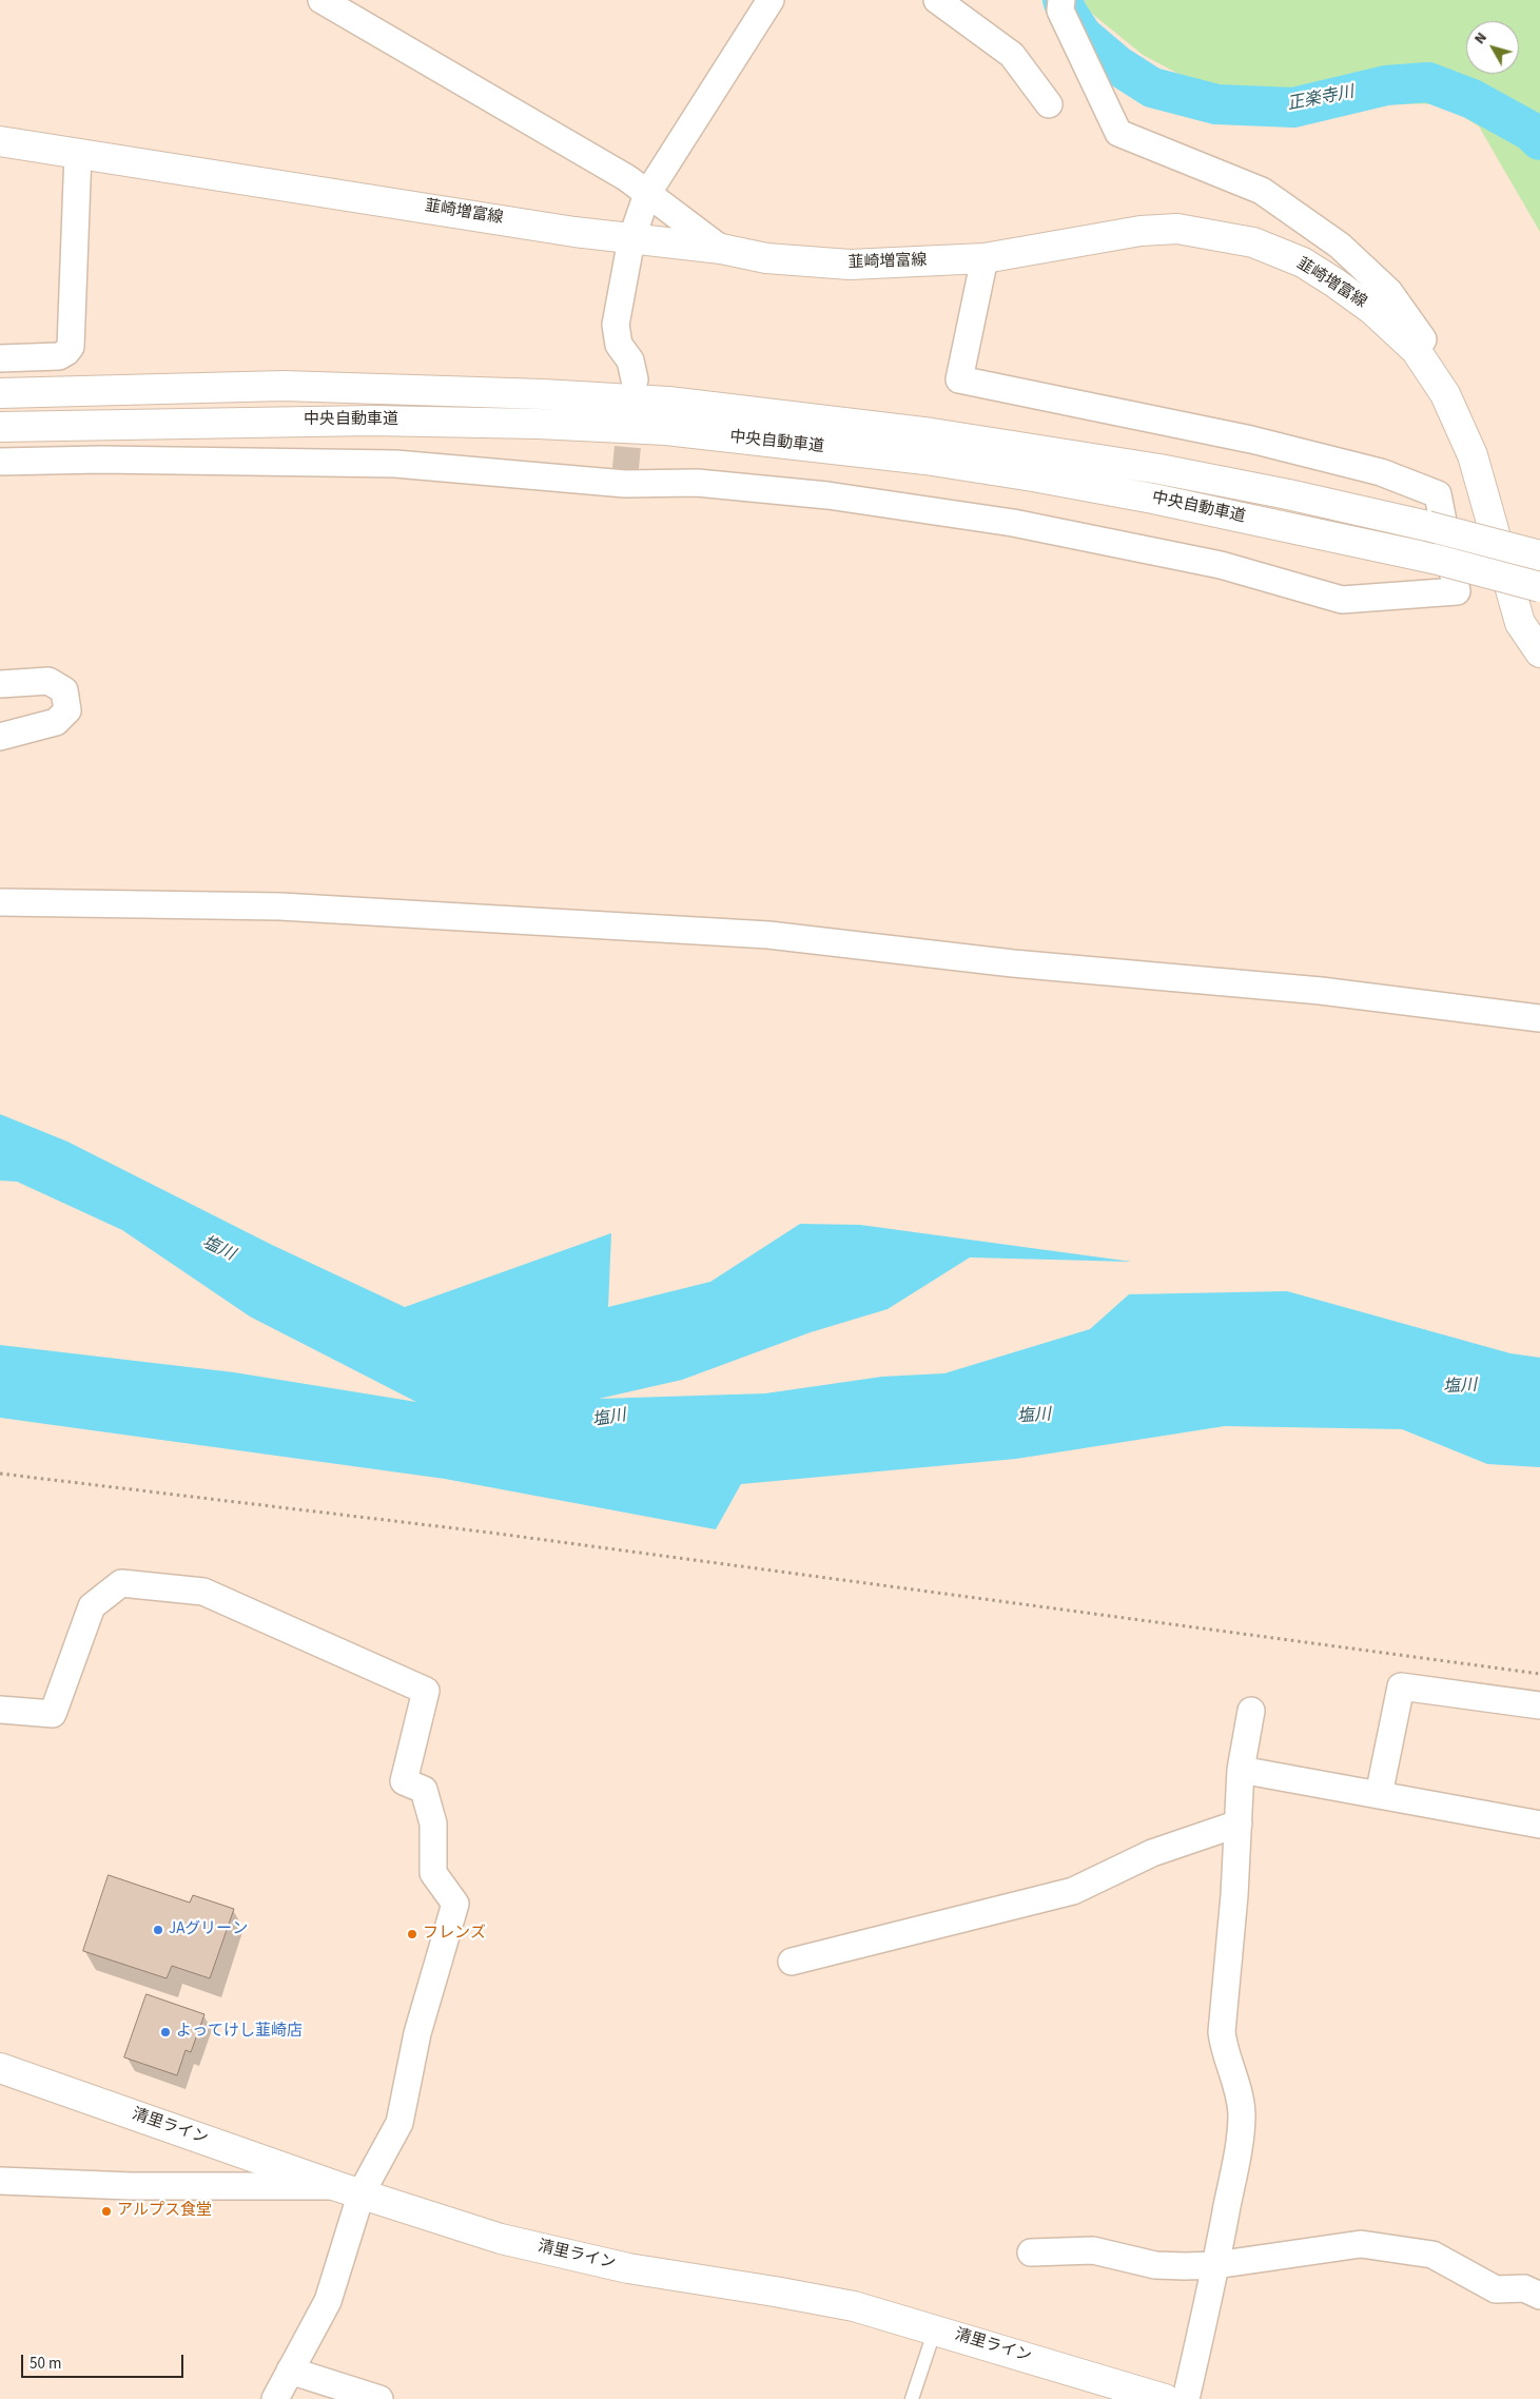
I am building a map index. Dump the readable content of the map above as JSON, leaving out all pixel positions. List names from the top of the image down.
{
  "streets": {
    "main road": ["韮崎増富線", "中央自動車道", "清里ライン"]
  },
  "water": ["正楽寺川", "塩川"],
  "places": [
    "JAグリーン",
    "フレンズ",
    "よってけし韮崎店",
    "アルプス食堂"
  ],
  "scale_bar": "50 m",
  "north": "top left"
}
